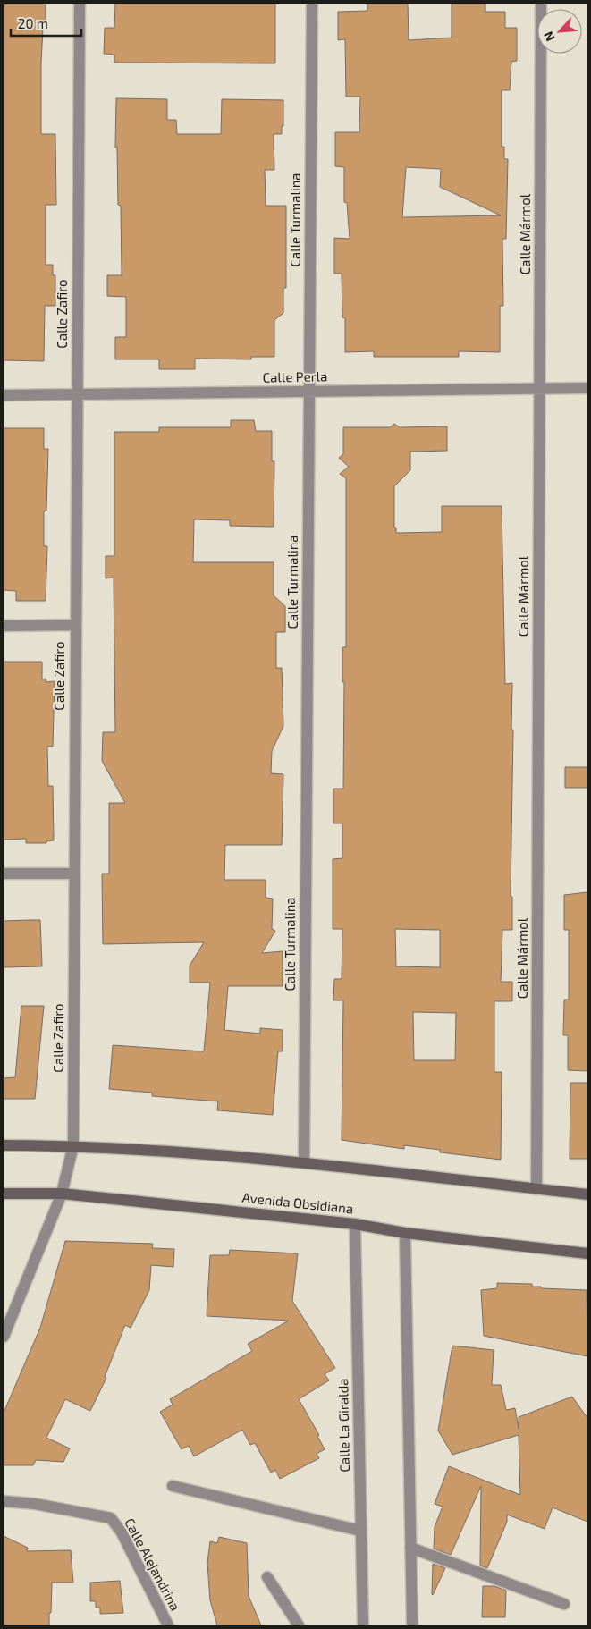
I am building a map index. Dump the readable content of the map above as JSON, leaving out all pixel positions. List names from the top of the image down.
{
  "streets": {
    "street": [
      "Calle Turmalina",
      "Calle Mármol",
      "Calle Zafiro",
      "Calle Perla",
      "Avenida Obsidiana",
      "Calle La Giralda",
      "Calle Alejandrina"
    ]
  },
  "crossings": [
    ["Calle Turmalina", "Calle Perla"],
    ["Calle Mármol", "Calle Perla"],
    ["Calle Zafiro", "Calle Perla"],
    ["Calle Zafiro", "Avenida Obsidiana"],
    ["Avenida Obsidiana", "Calle La Giralda"]
  ],
  "scale_bar": "20 m",
  "north": "bottom left"
}
